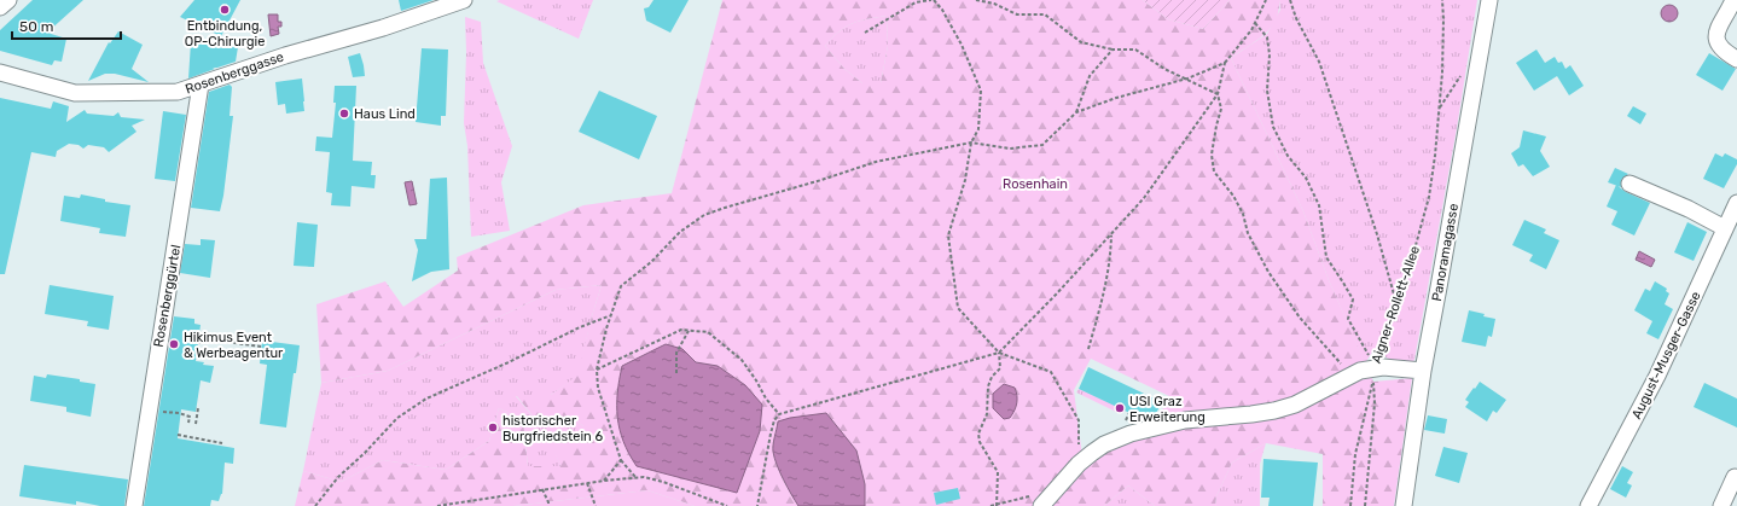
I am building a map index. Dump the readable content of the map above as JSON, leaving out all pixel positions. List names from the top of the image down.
{
  "streets": {
    "street": [
      "Rosenberggasse",
      "Panoramagasse",
      "Rosenberggürtel",
      "Aigner-Rollett-Allee",
      "August-Musger-Gasse"
    ]
  },
  "crossings": [
    ["Rosenberggasse", "Rosenberggürtel"]
  ],
  "parks": ["Rosenhain"],
  "places": [
    "Entbindung, OP-Chirurgie",
    "Haus Lind",
    "Hikimus Event & Werbeagentur",
    "USI Graz Erweiterung",
    "historischer Burgfriedstein 6"
  ],
  "scale_bar": "50 m"
}
